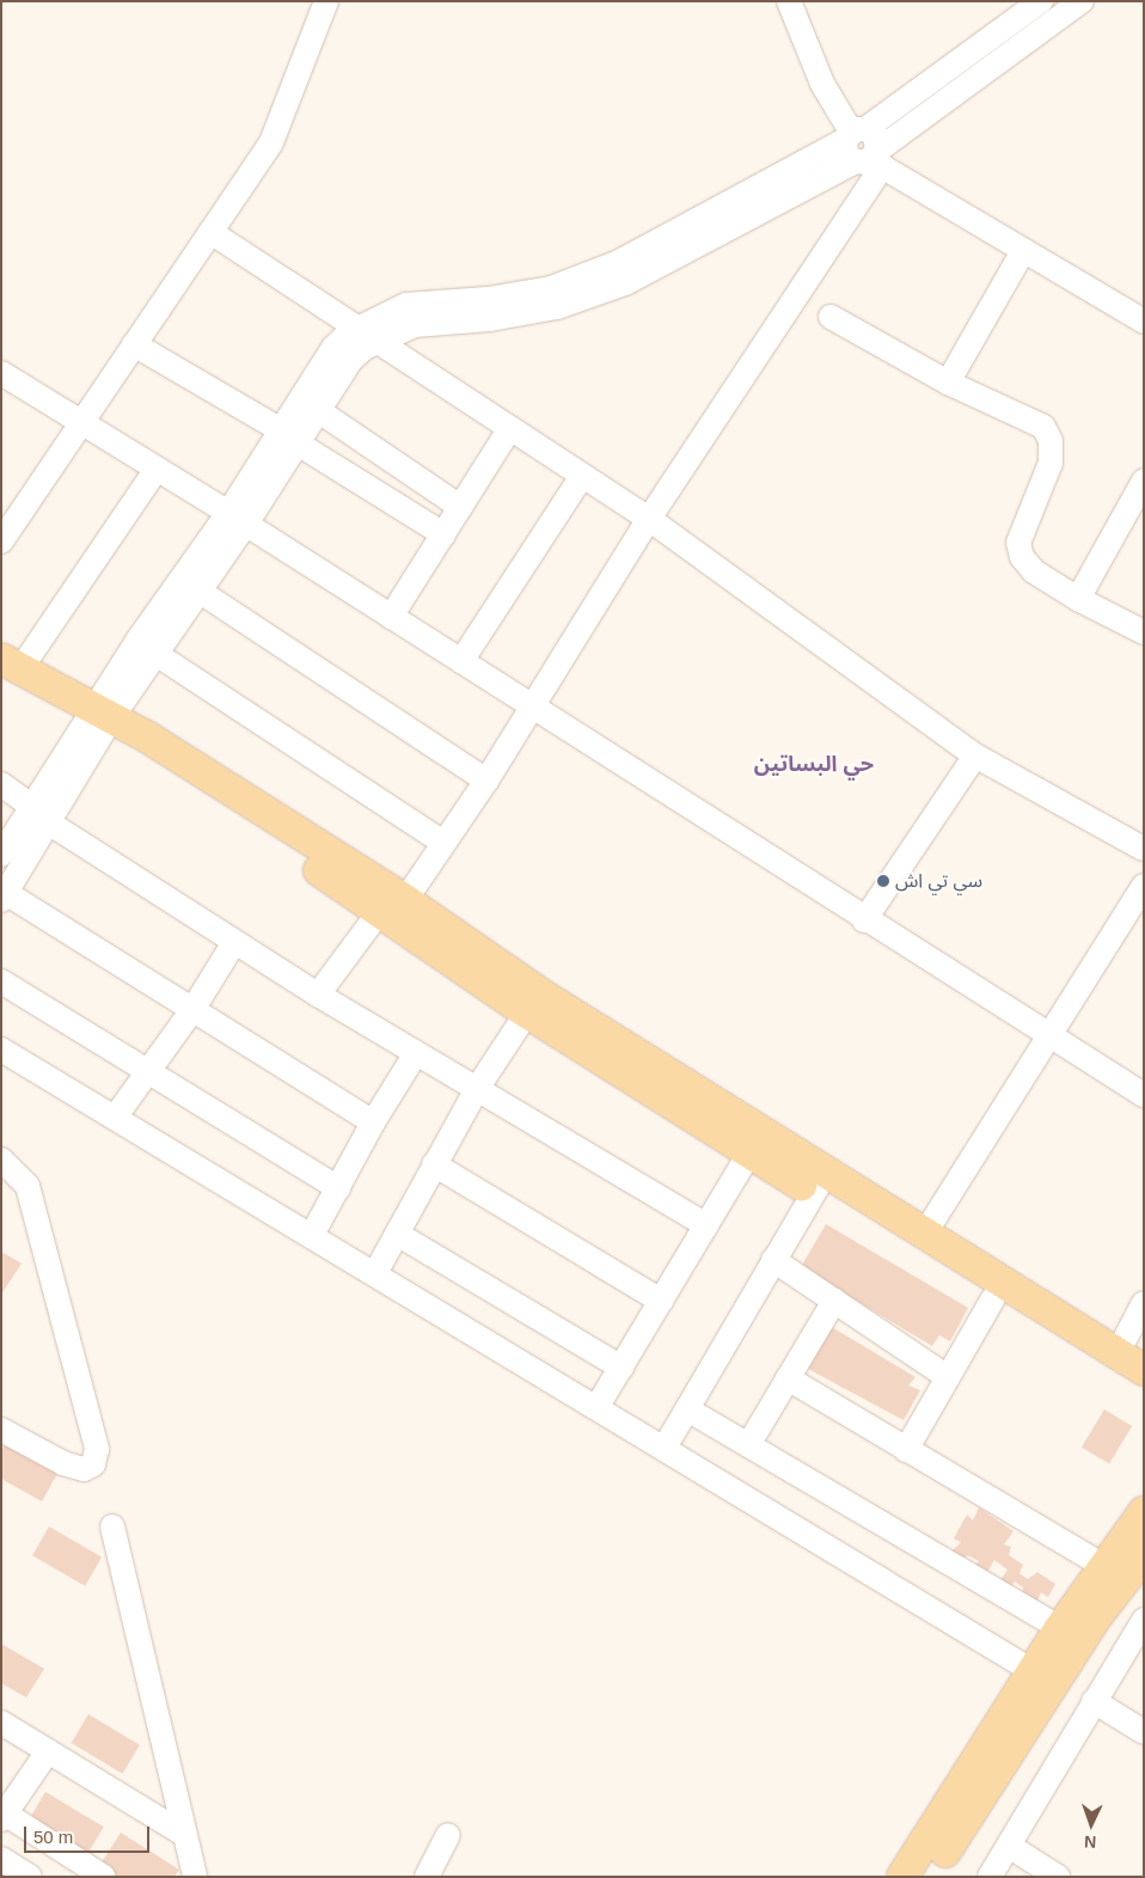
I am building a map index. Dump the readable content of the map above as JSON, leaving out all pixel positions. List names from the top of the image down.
{
  "districts": ["حي البساتين"],
  "places": ["سي تي اش"],
  "scale_bar": "50 m",
  "north": "bottom"
}
